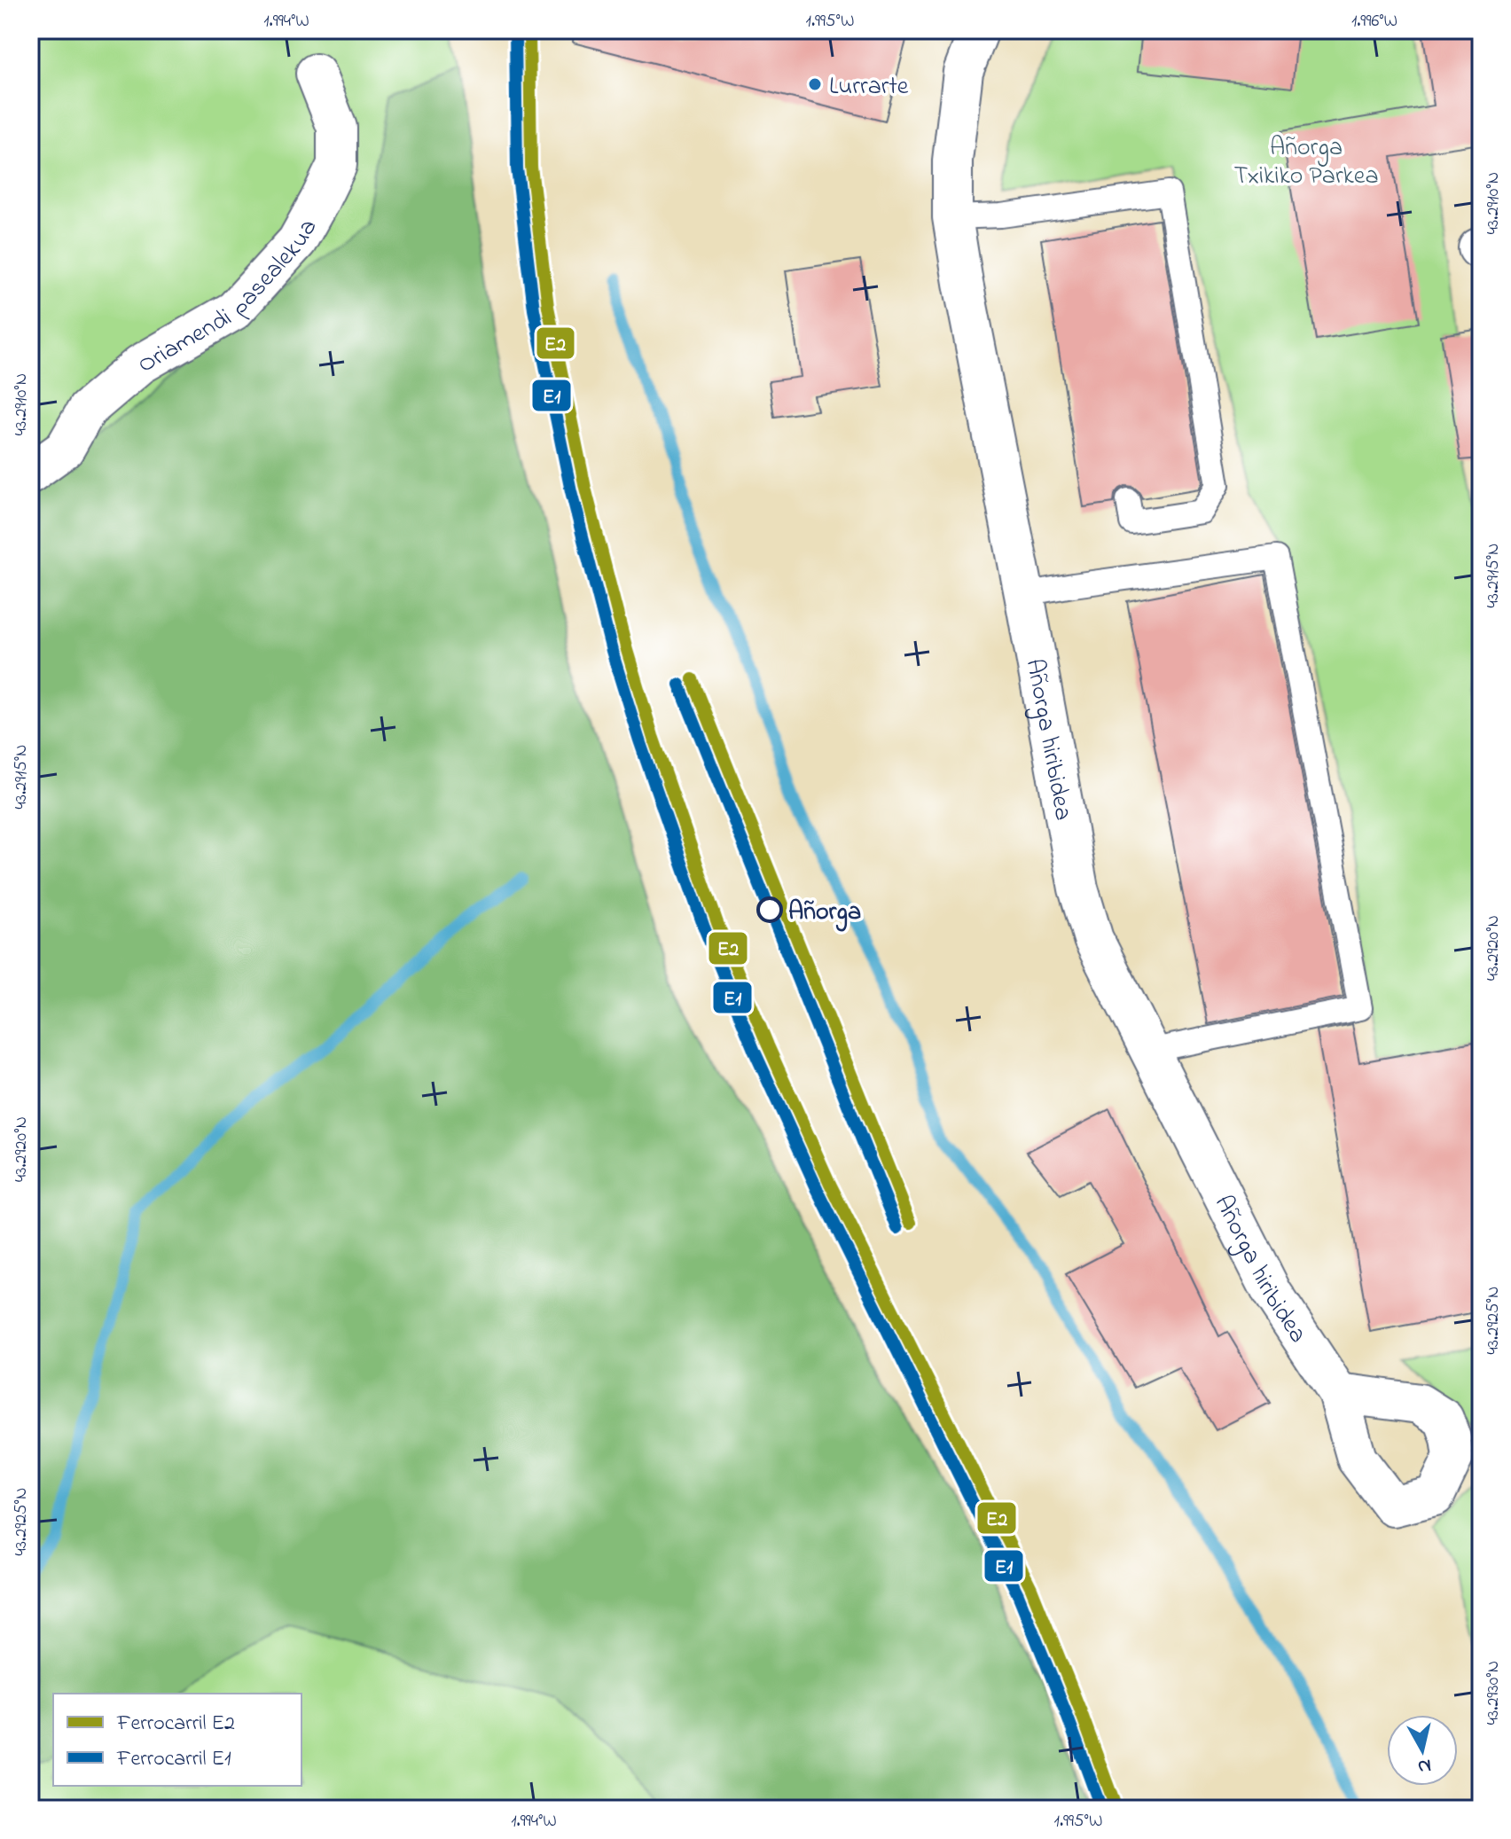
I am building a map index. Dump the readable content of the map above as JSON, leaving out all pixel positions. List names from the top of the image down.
{
  "streets": {
    "street": ["Oriamendi pasealekua", "Añorga hiribidea"]
  },
  "parks": ["Añorga Txikiko Parkea"],
  "places": ["Lurrarte", "Añorga"],
  "lines": ["rail line E2", "rail line E1"],
  "legend": ["Ferrocarril E2", "Ferrocarril E1"],
  "north": "bottom",
  "coordinates": [
    "1.994°W",
    "1.995°W",
    "1.996°W",
    "43.2910°N",
    "43.2915°N",
    "43.2920°N",
    "43.2925°N",
    "43.2930°N"
  ]
}
